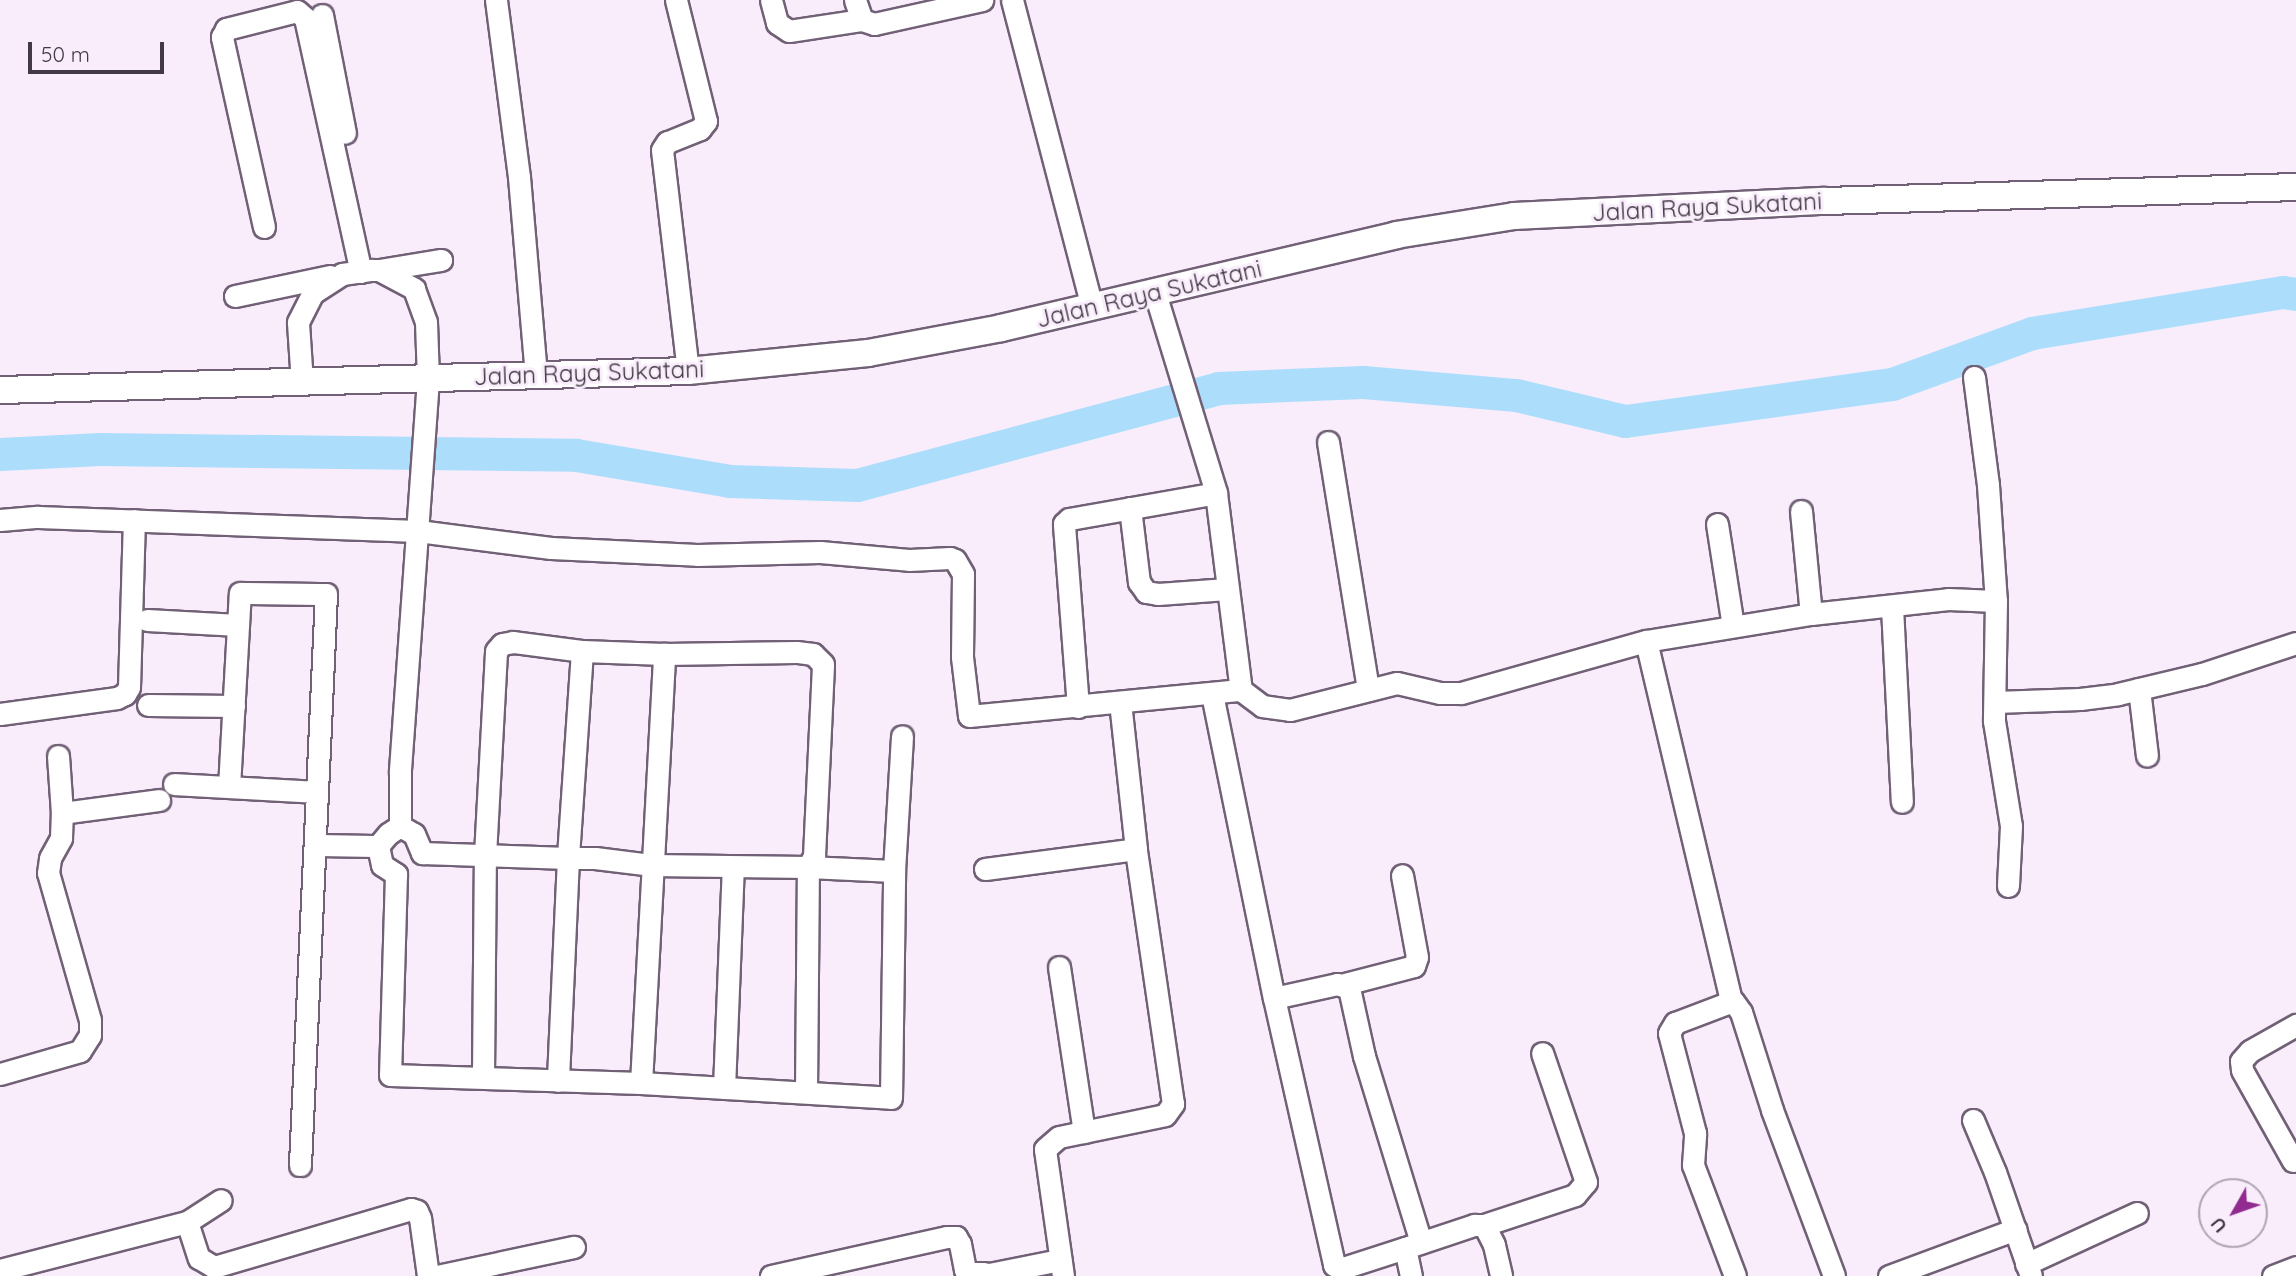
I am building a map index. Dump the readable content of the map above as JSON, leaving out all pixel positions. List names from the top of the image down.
{
  "streets": {
    "main road": ["Jalan Raya Sukatani"]
  },
  "scale_bar": "50 m",
  "north": "bottom left"
}
